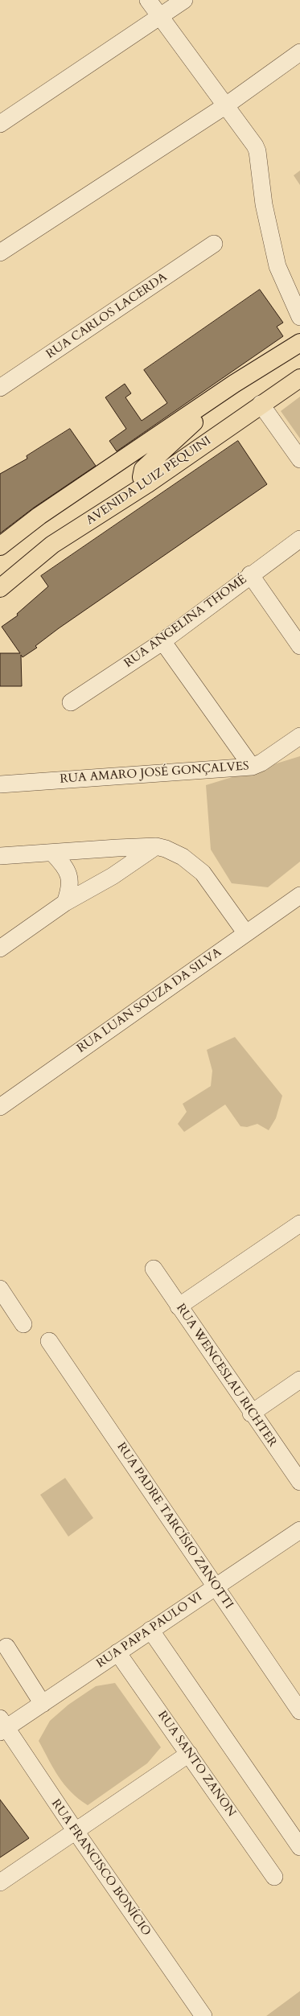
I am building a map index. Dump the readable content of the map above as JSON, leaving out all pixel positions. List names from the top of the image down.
{
  "streets": {
    "main road": ["AVENIDA LUIZ PEQUINI"],
    "street": [
      "RUA CARLOS LACERDA",
      "RUA ANGELINA THOMÉ",
      "RUA AMARO JOSÉ GONÇALVES",
      "RUA LUAN SOUZA DA SILVA",
      "RUA WENCESLAU RICHTER",
      "RUA PADRE TARCÍSIO ZANOTTI",
      "RUA PAPA PAULO VI",
      "RUA SANTO ZANON",
      "RUA FRANCISCO BONÍCIO"
    ]
  },
  "crossings": [
    ["RUA PADRE TARCÍSIO ZANOTTI", "RUA PAPA PAULO VI"],
    ["RUA PAPA PAULO VI", "RUA SANTO ZANON"],
    ["RUA PAPA PAULO VI", "RUA FRANCISCO BONÍCIO"]
  ]
}
